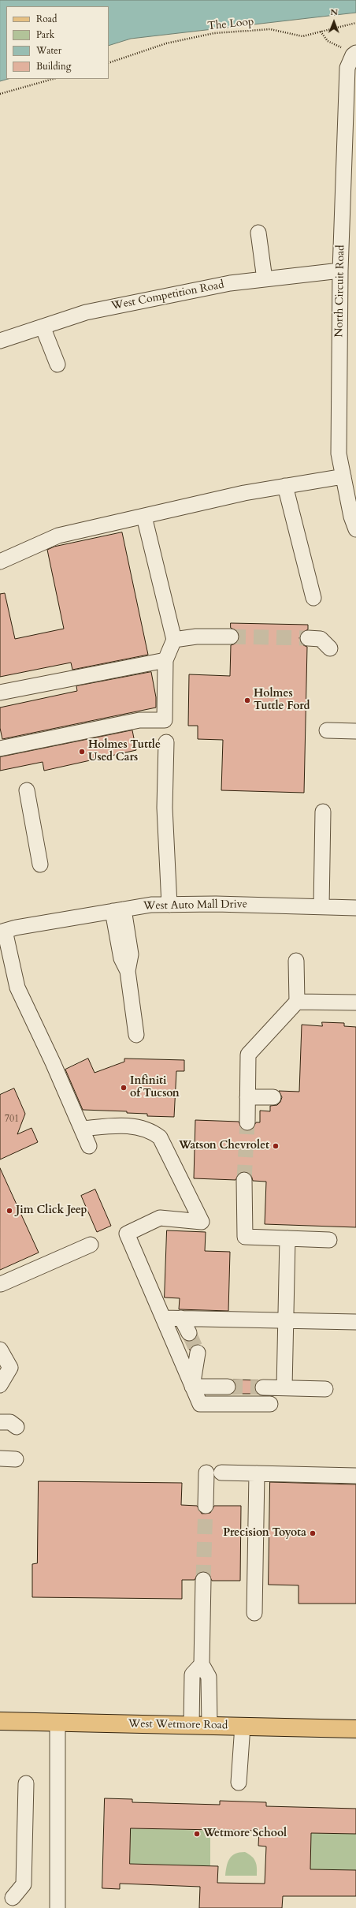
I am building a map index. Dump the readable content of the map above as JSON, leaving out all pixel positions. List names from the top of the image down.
{
  "streets": {
    "main road": ["West Wetmore Road"],
    "street": ["North Circuit Road", "West Competition Road", "West Auto Mall Drive"],
    "path": ["The Loop"]
  },
  "crossings": [
    ["North Circuit Road", "West Competition Road"]
  ],
  "places": [
    "Holmes Tuttle Ford",
    "Holmes Tuttle Used Cars",
    "Infiniti of Tucson",
    "Watson Chevrolet",
    "Jim Click Jeep",
    "Precision Toyota",
    "Wetmore School"
  ],
  "house_numbers": ["701"],
  "legend": [
    "Road",
    "Park",
    "Water",
    "Building"
  ],
  "north": "top"
}
